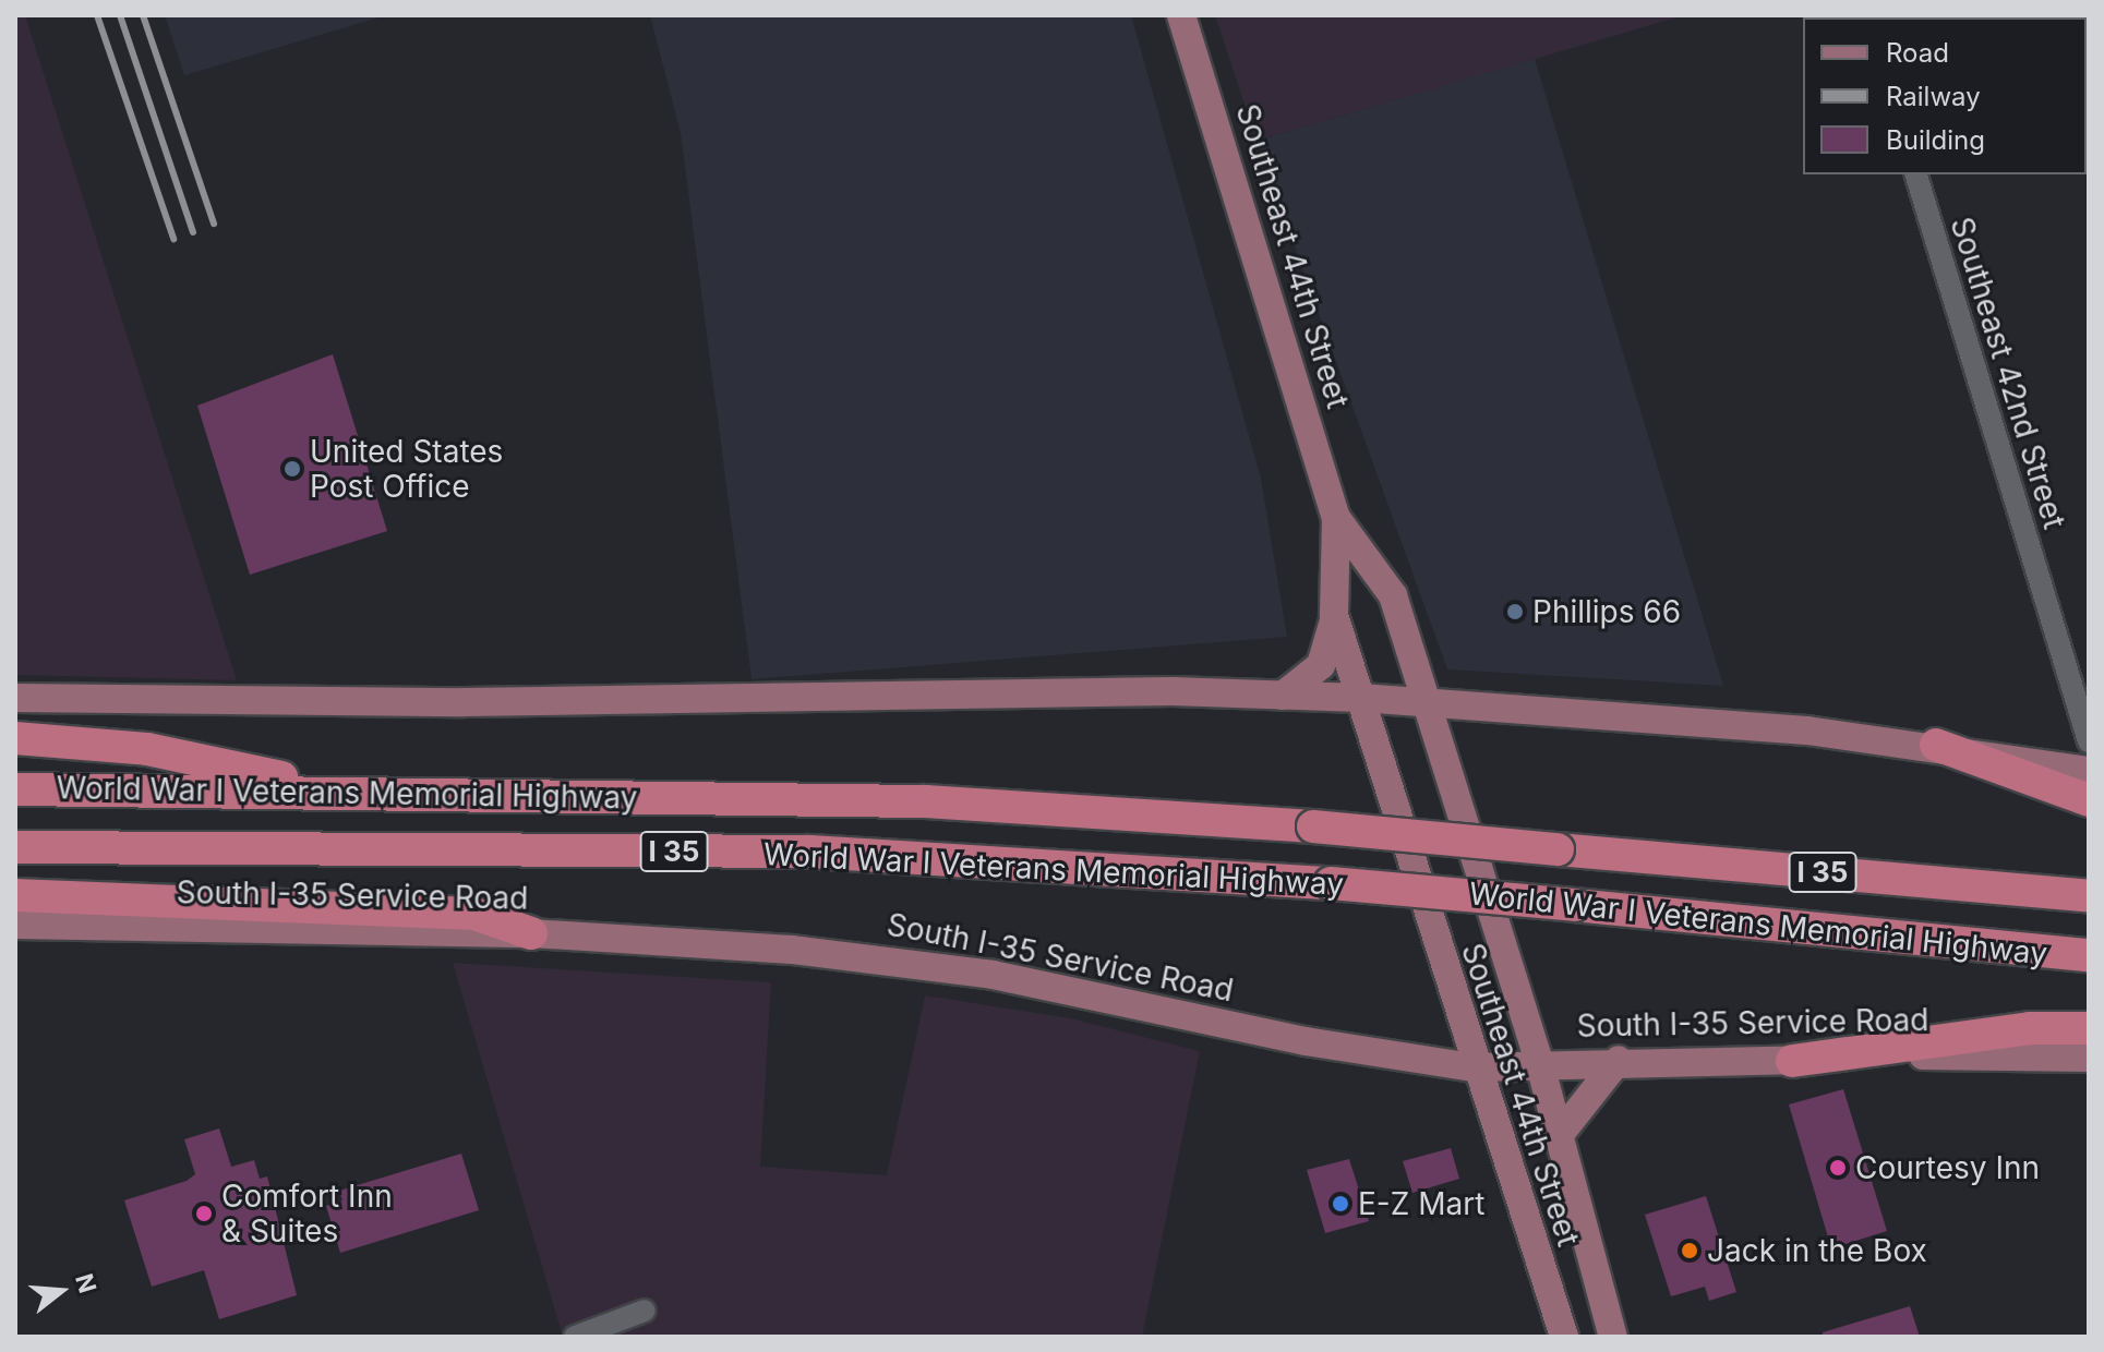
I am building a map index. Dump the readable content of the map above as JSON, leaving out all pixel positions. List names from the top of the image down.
{
  "streets": {
    "highway": ["World War I Veterans Memorial Highway", "I 35"],
    "main road": ["Southeast 44th Street", "South I-35 Service Road"],
    "street": ["Southeast 42nd Street"]
  },
  "crossings": [
    ["Southeast 44th Street", "South I-35 Service Road"]
  ],
  "places": [
    "United States Post Office",
    "Phillips 66",
    "Courtesy Inn",
    "E-Z Mart",
    "Comfort Inn & Suites",
    "Jack in the Box"
  ],
  "legend": ["Road", "Railway", "Building"],
  "north": "right"
}
